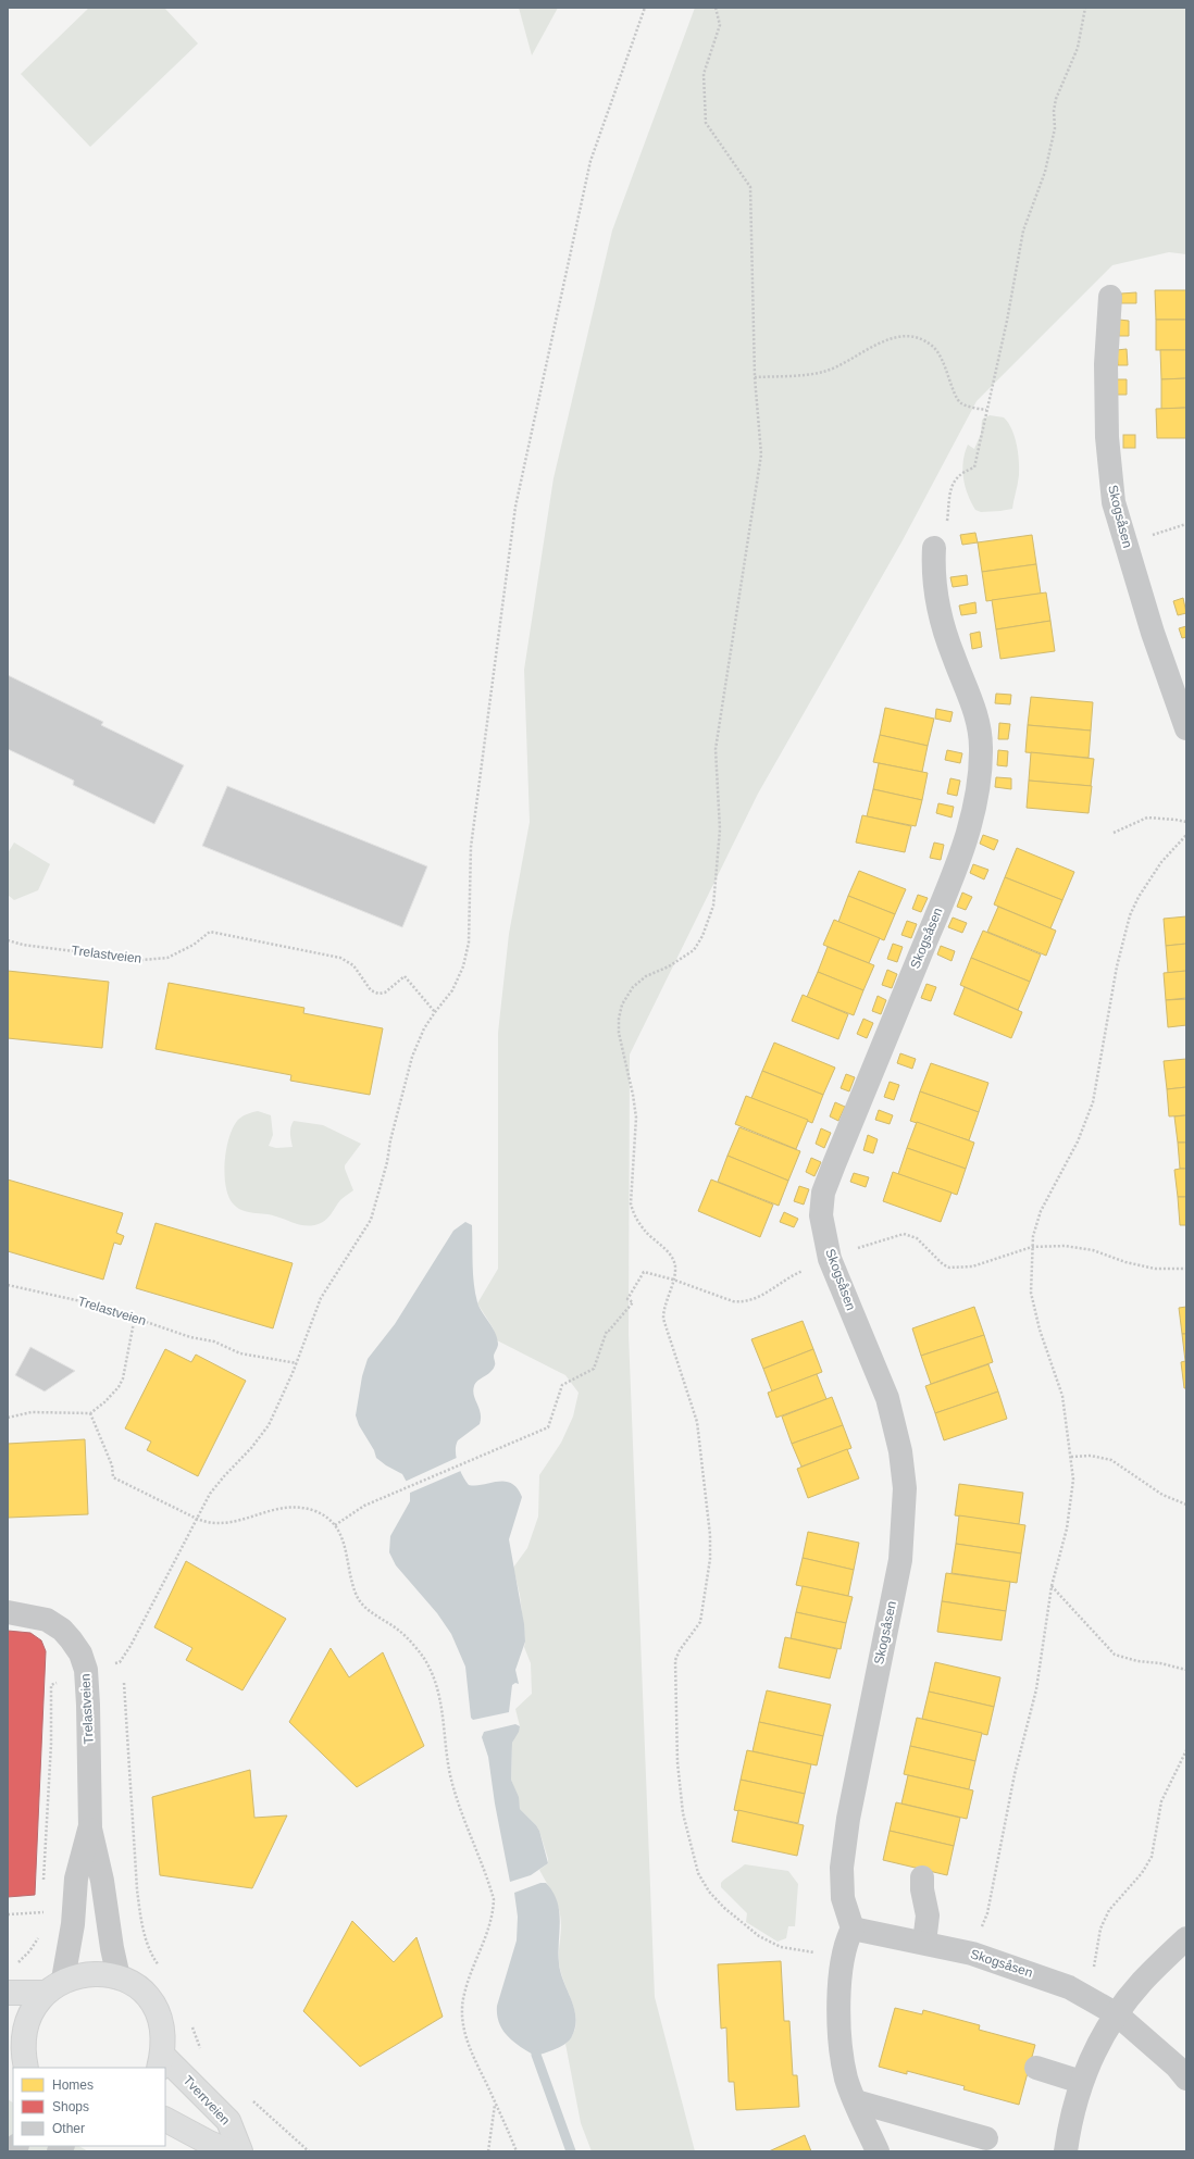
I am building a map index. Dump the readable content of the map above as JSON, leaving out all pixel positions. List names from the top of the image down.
{
  "streets": {
    "main road": ["Tverrveien"],
    "street": ["Skogsåsen", "Trelastveien"]
  },
  "crossings": [
    ["Trelastveien", "Tverrveien"]
  ],
  "legend": ["Homes", "Shops", "Other"]
}
